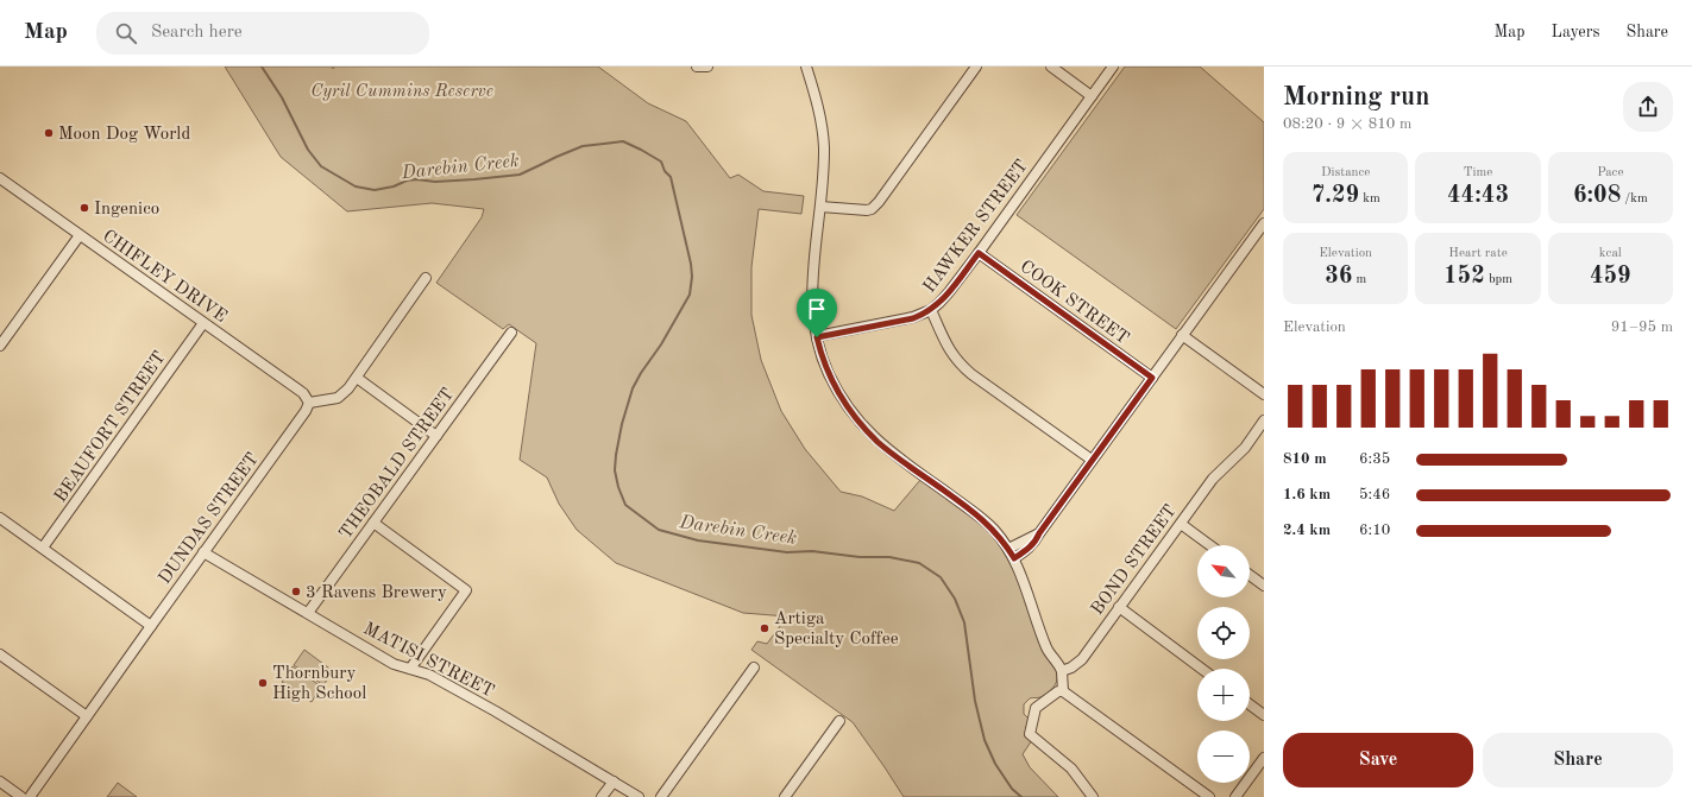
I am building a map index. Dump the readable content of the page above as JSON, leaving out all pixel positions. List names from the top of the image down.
{
  "streets": {
    "street": [
      "HAWKER STREET",
      "CHIFLEY DRIVE",
      "COOK STREET",
      "BEAUFORT STREET",
      "THEOBALD STREET",
      "DUNDAS STREET",
      "BOND STREET",
      "MATISI STREET"
    ]
  },
  "crossings": [
    ["HAWKER STREET", "COOK STREET"],
    ["CHIFLEY DRIVE", "BEAUFORT STREET"],
    ["CHIFLEY DRIVE", "DUNDAS STREET"],
    ["THEOBALD STREET", "MATISI STREET"],
    ["DUNDAS STREET", "MATISI STREET"]
  ],
  "water": ["Darebin Creek"],
  "parks": ["Cyril Cummins Reserve"],
  "places": [
    "Moon Dog World",
    "Ingenico",
    "3 Ravens Brewery",
    "Artiga Specialty Coffee",
    "Thornbury High School"
  ],
  "north": "top left",
  "page": {
    "header": "Map",
    "search": "Search here",
    "nav": ["Map", "Layers", "Share"],
    "heading": ["Morning run", "08:20 · 9 × 810 m"],
    "stats": [
      ["Distance", "7.29 km"],
      ["Time", "44:43"],
      ["Pace", "6:08 /km"],
      ["Elevation", "36 m"],
      ["Heart rate", "152 bpm"],
      ["kcal", "459"]
    ],
    "chart": ["Elevation", "91–95 m"],
    "list": [
      {
        "name": "810 m",
        "note": "6:35"
      },
      {
        "name": "1.6 km",
        "note": "5:46"
      },
      {
        "name": "2.4 km",
        "note": "6:10"
      }
    ],
    "map_buttons": ["+", "−"],
    "buttons": ["Save", "Share"]
  }
}
